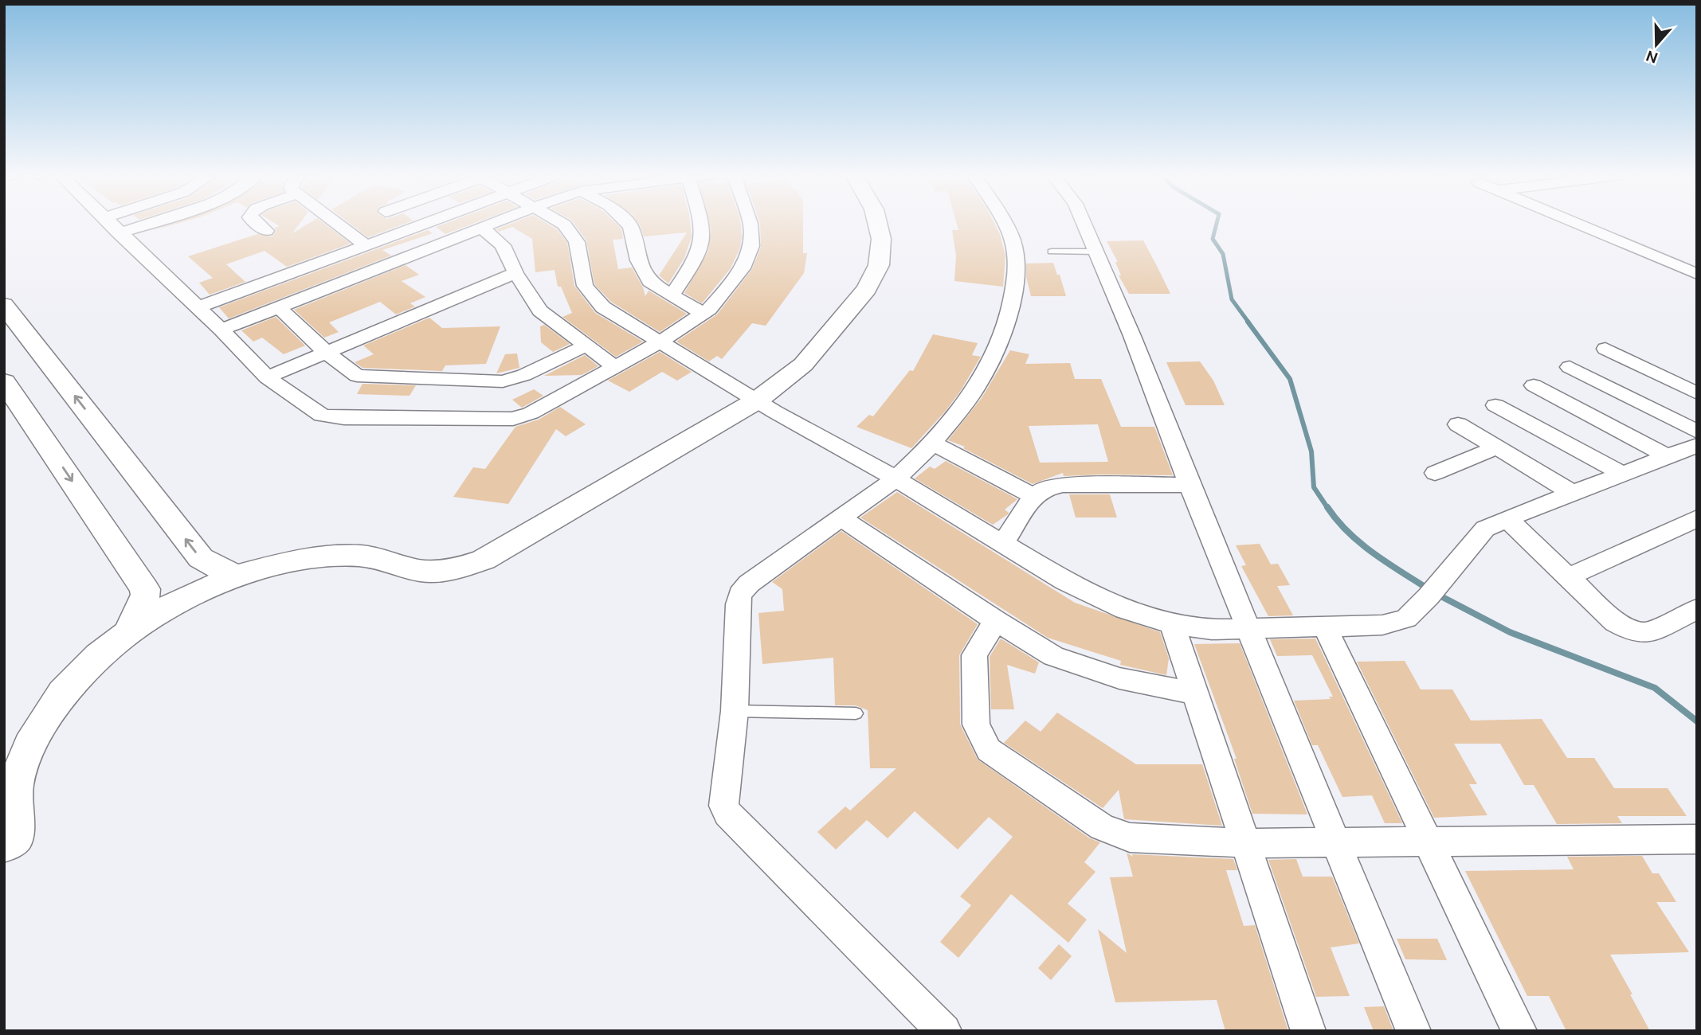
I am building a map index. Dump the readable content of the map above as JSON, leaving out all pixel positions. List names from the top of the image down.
{
  "north": "bottom"
}
